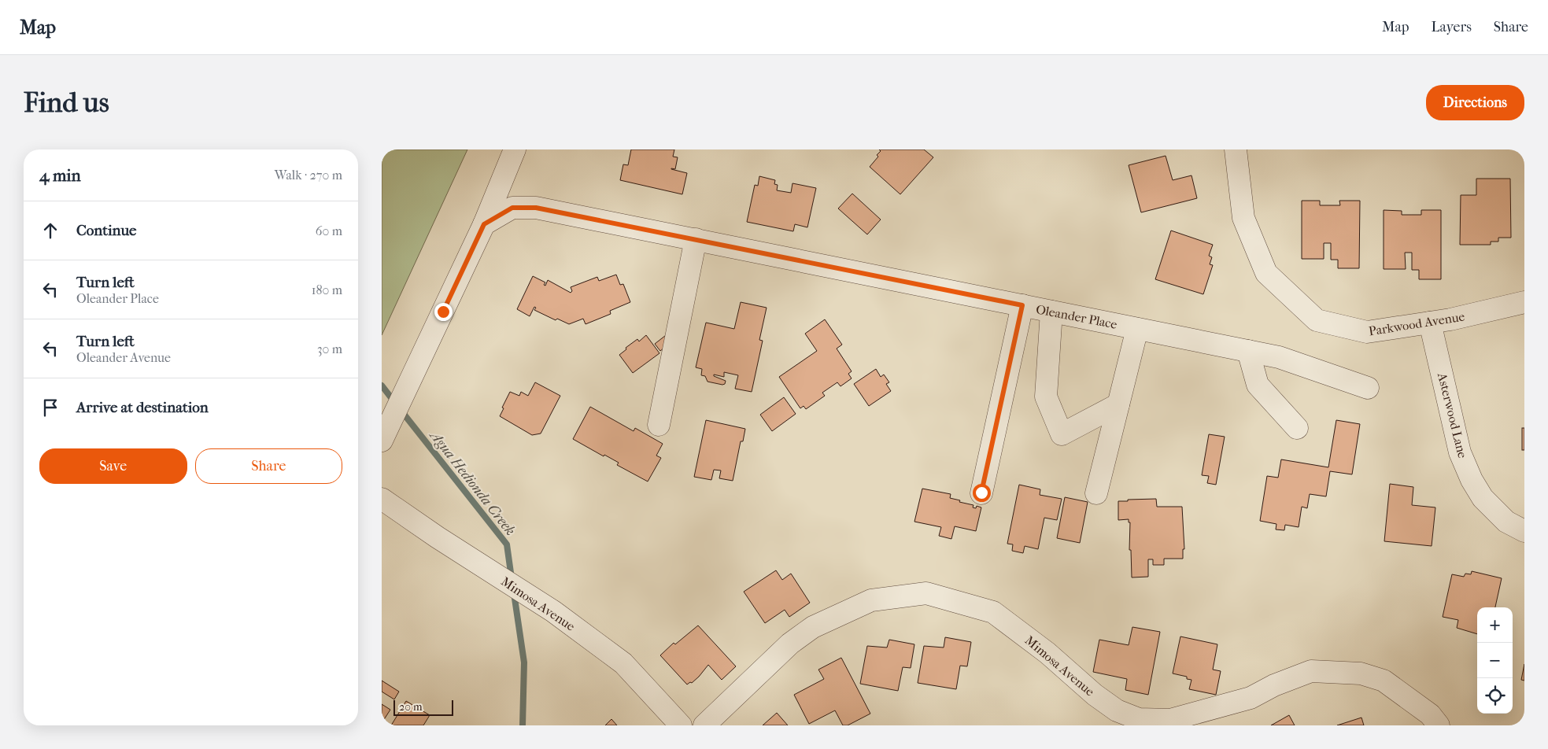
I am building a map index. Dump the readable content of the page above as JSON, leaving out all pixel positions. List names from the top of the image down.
{
  "streets": {
    "street": [
      "Oleander Place",
      "Parkwood Avenue",
      "Asterwood Lane",
      "Mimosa Avenue"
    ]
  },
  "crossings": [
    ["Parkwood Avenue", "Asterwood Lane"]
  ],
  "water": ["Agua Hedionda Creek"],
  "scale_bar": "20 m",
  "page": {
    "header": "Map",
    "nav": ["Map", "Layers", "Share"],
    "buttons": [
      "Directions",
      ["Save", "Share"]
    ],
    "title": "Find us",
    "heading": ["4 min", "Walk · 270 m"],
    "list": [
      ["Continue", "60 m"],
      ["Turn left", "Oleander Place", "180 m"],
      ["Turn left", "Oleander Avenue", "30 m"],
      "Arrive at destination"
    ],
    "map_buttons": ["+", "−"],
    "scale": "20 m"
  }
}
